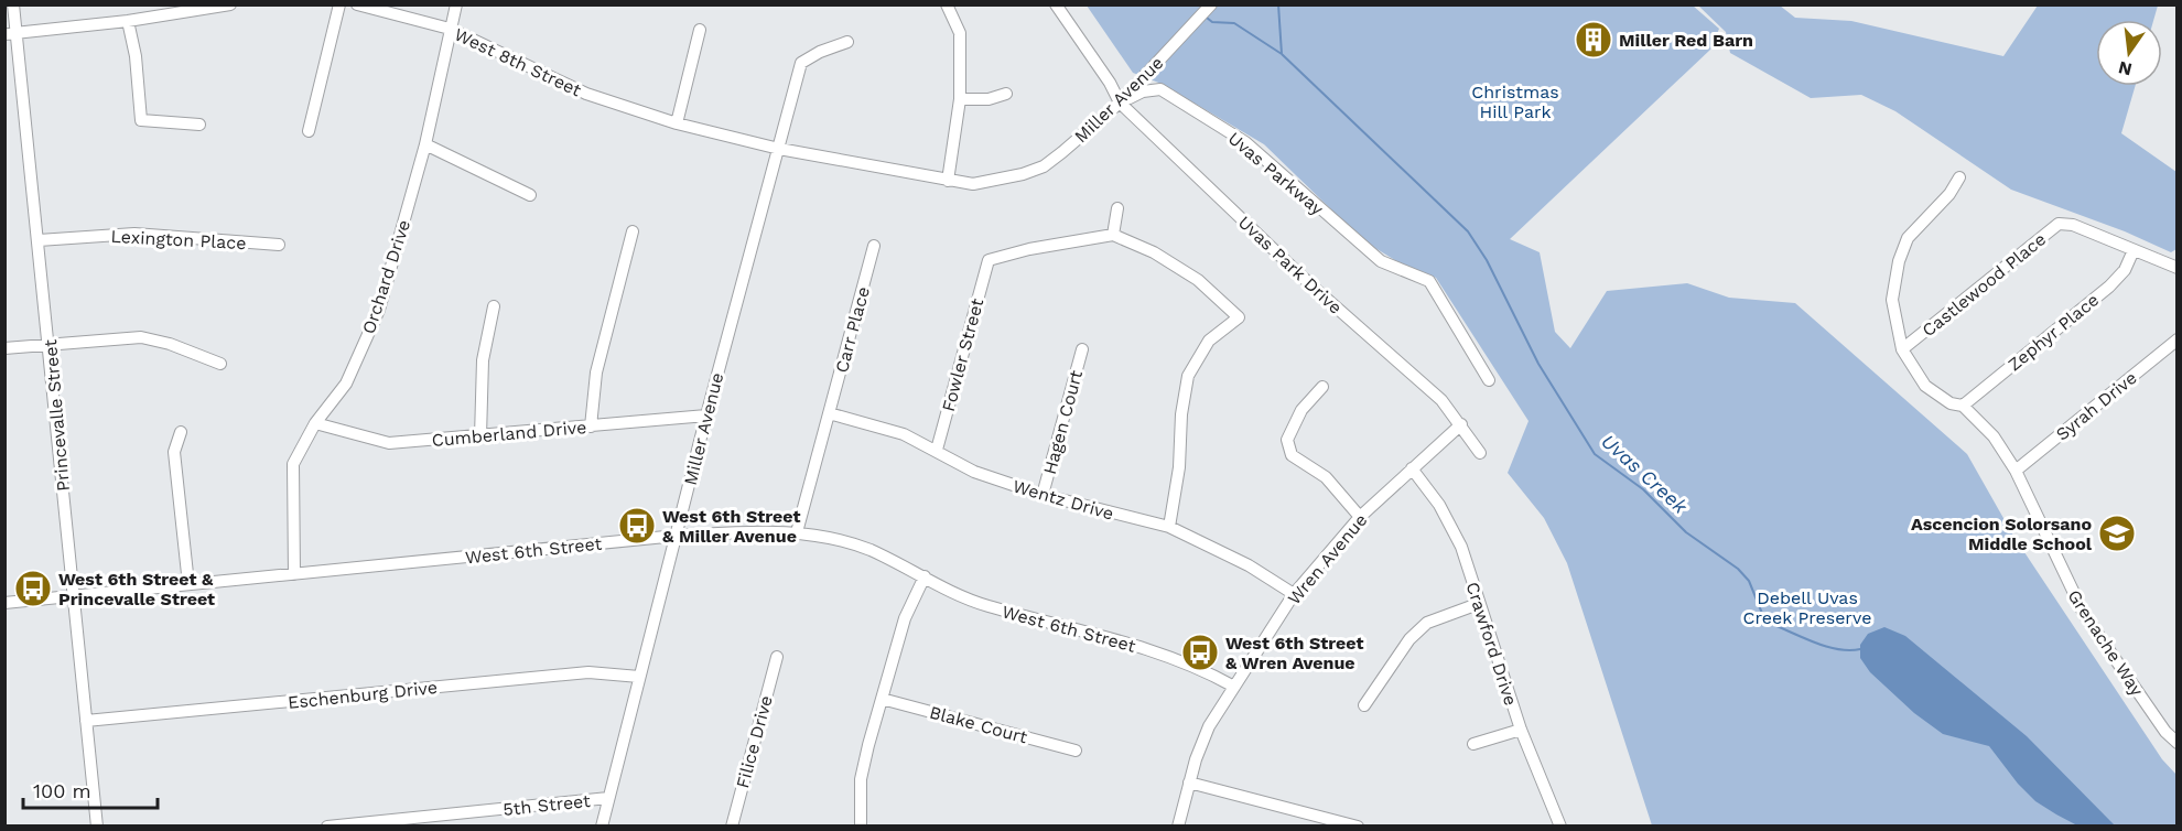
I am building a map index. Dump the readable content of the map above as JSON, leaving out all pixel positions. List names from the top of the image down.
{
  "streets": {
    "street": [
      "West 8th Street",
      "Miller Avenue",
      "Uvas Parkway",
      "Lexington Place",
      "Uvas Park Drive",
      "Orchard Drive",
      "Castlewood Place",
      "Carr Place",
      "Zephyr Place",
      "Fowler Street",
      "Syrah Drive",
      "Princevalle Street",
      "Hagen Court",
      "Cumberland Drive",
      "Wentz Drive",
      "West 6th Street",
      "Wren Avenue",
      "Grenache Way",
      "Crawford Drive",
      "Eschenburg Drive",
      "Blake Court",
      "Filice Drive",
      "5th Street"
    ]
  },
  "crossings": [
    ["West 8th Street", "Miller Avenue"],
    ["West 8th Street", "Orchard Drive"],
    ["Miller Avenue", "Uvas Parkway"],
    ["Miller Avenue", "Uvas Park Drive"],
    ["Miller Avenue", "Cumberland Drive"],
    ["Miller Avenue", "West 6th Street"],
    ["Miller Avenue", "Eschenburg Drive"],
    ["Miller Avenue", "5th Street"],
    ["Uvas Parkway", "Uvas Park Drive"],
    ["Lexington Place", "Princevalle Street"],
    ["Uvas Park Drive", "Wren Avenue"],
    ["Orchard Drive", "Cumberland Drive"],
    ["Orchard Drive", "West 6th Street"],
    ["Castlewood Place", "Zephyr Place"],
    ["Castlewood Place", "Grenache Way"],
    ["Carr Place", "Wentz Drive"],
    ["Carr Place", "West 6th Street"],
    ["Zephyr Place", "Grenache Way"],
    ["Fowler Street", "Wentz Drive"],
    ["Syrah Drive", "Grenache Way"],
    ["Princevalle Street", "West 6th Street"],
    ["Princevalle Street", "Eschenburg Drive"],
    ["Hagen Court", "Wentz Drive"],
    ["Wentz Drive", "Wren Avenue"],
    ["West 6th Street", "Wren Avenue"],
    ["Wren Avenue", "Crawford Drive"]
  ],
  "water": ["Uvas Creek"],
  "parks": ["Christmas Hill Park", "Debell Uvas Creek Preserve"],
  "places": {
    "building": ["Miller Red Barn"],
    "bus stop": ["West 6th Street & Miller Avenue", "West 6th Street & Princevalle Street", "West 6th Street & Wren Avenue"],
    "school or university": ["Ascencion Solorsano Middle School"]
  },
  "scale_bar": "100 m",
  "north": "bottom"
}
